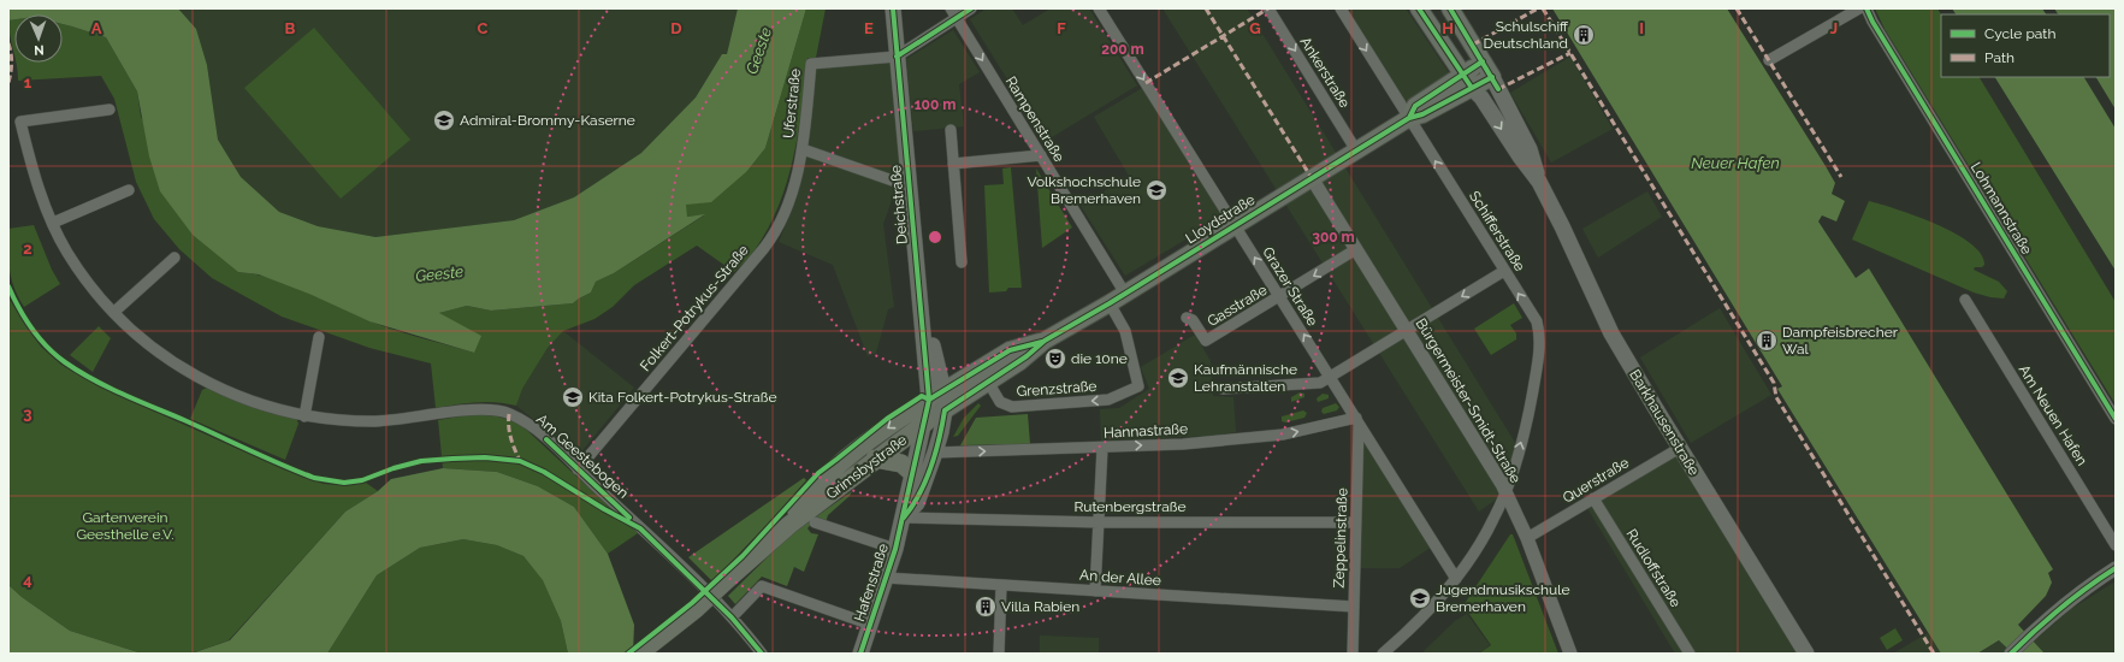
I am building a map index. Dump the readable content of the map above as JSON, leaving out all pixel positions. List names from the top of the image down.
{
  "streets": {
    "highway": ["Grimsbystraße"],
    "main road": [
      "Deichstraße",
      "Lloydstraße",
      "Barkhausenstraße",
      "Hafenstraße"
    ],
    "street": [
      "Ankerstraße",
      "Uferstraße",
      "Rampenstraße",
      "Lohmannstraße",
      "Schifferstraße",
      "Grazer Straße",
      "Gasstraße",
      "Folkert-Potrykus-Straße",
      "Grenzstraße",
      "Bürgermeister-Smidt-Straße",
      "Am Neuen Hafen",
      "Hannastraße",
      "Am Geestebogen",
      "Querstraße",
      "Rutenbergstraße",
      "Zeppelinstraße",
      "Rudloffstraße",
      "An der Allee"
    ]
  },
  "crossings": [
    ["Ankerstraße", "Lloydstraße"],
    ["Uferstraße", "Deichstraße"],
    ["Uferstraße", "Folkert-Potrykus-Straße"],
    ["Rampenstraße", "Lloydstraße"],
    ["Deichstraße", "Lloydstraße"],
    ["Deichstraße", "Grimsbystraße"],
    ["Deichstraße", "Hafenstraße"],
    ["Lloydstraße", "Schifferstraße"],
    ["Lloydstraße", "Grazer Straße"],
    ["Lloydstraße", "Grenzstraße"],
    ["Lloydstraße", "Bürgermeister-Smidt-Straße"],
    ["Lloydstraße", "Barkhausenstraße"],
    ["Lloydstraße", "Grimsbystraße"],
    ["Lloydstraße", "Hafenstraße"],
    ["Schifferstraße", "Grazer Straße"],
    ["Schifferstraße", "Bürgermeister-Smidt-Straße"],
    ["Grazer Straße", "Gasstraße"],
    ["Grazer Straße", "Hannastraße"],
    ["Grazer Straße", "Zeppelinstraße"],
    ["Gasstraße", "Bürgermeister-Smidt-Straße"],
    ["Folkert-Potrykus-Straße", "Am Geestebogen"],
    ["Bürgermeister-Smidt-Straße", "Querstraße"],
    ["Barkhausenstraße", "Querstraße"],
    ["Hannastraße", "Zeppelinstraße"],
    ["Hannastraße", "Hafenstraße"],
    ["Grimsbystraße", "Hafenstraße"],
    ["Querstraße", "Rudloffstraße"],
    ["Rutenbergstraße", "Zeppelinstraße"],
    ["Rutenbergstraße", "Hafenstraße"],
    ["Zeppelinstraße", "An der Allee"],
    ["An der Allee", "Hafenstraße"]
  ],
  "one_way": ["Ankerstraße", "Rampenstraße", "Hannastraße"],
  "water": ["Geeste", "Neuer Hafen"],
  "parks": ["Gartenverein Geesthelle e.V."],
  "places": {
    "building": ["Schulschiff Deutschland", "Dampfeisbrecher Wal", "Villa Rabien"],
    "school or university": [
      "Admiral-Brommy-Kaserne",
      "Volkshochschule Bremerhaven",
      "Kaufmännische Lehranstalten",
      "Kita Folkert-Potrykus-Straße",
      "Jugendmusikschule Bremerhaven"
    ],
    "theatre": ["die 10ne"]
  },
  "legend": ["Cycle path", "Path"],
  "north": "bottom",
  "grid": {
    "columns": [
      "A",
      "B",
      "C",
      "D",
      "E",
      "F",
      "G",
      "H",
      "I",
      "J"
    ],
    "rows": [
      "1",
      "2",
      "3",
      "4"
    ]
  },
  "rings": ["200 m", "100 m", "300 m"]
}
